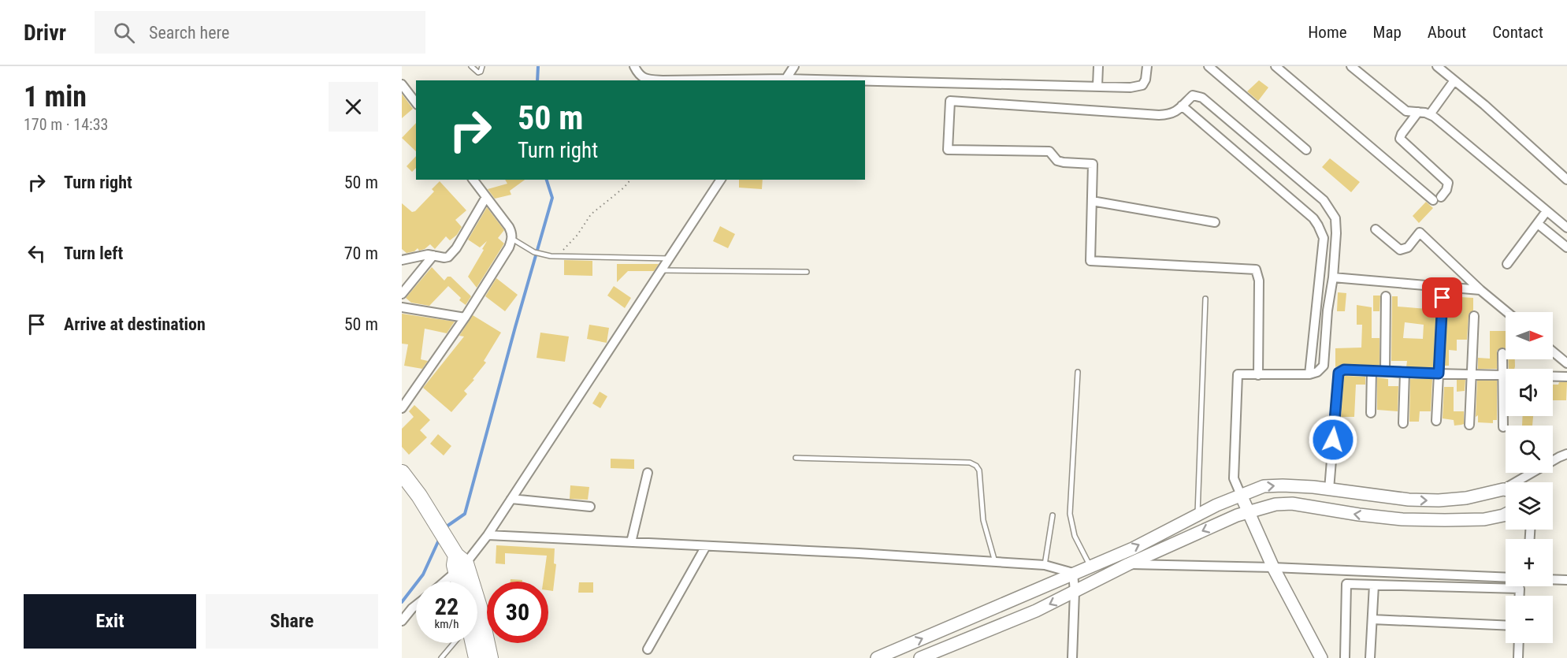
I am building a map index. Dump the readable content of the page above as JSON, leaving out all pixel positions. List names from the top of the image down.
{
  "north": "right",
  "page": {
    "header": "Drivr",
    "search": "Search here",
    "nav": [
      "Home",
      "Map",
      "About",
      "Contact"
    ],
    "heading": ["1 min", "170 m · 14:33"],
    "turn": ["50 m", "Turn right"],
    "list": [
      {
        "name": "Turn right",
        "value": "50 m"
      },
      {
        "name": "Turn left",
        "value": "70 m"
      },
      {
        "name": "Arrive at destination",
        "value": "50 m"
      }
    ],
    "map_buttons": ["+", "−"],
    "speed": "22 km/h",
    "limit": "30",
    "buttons": ["Exit", "Share"]
  }
}
